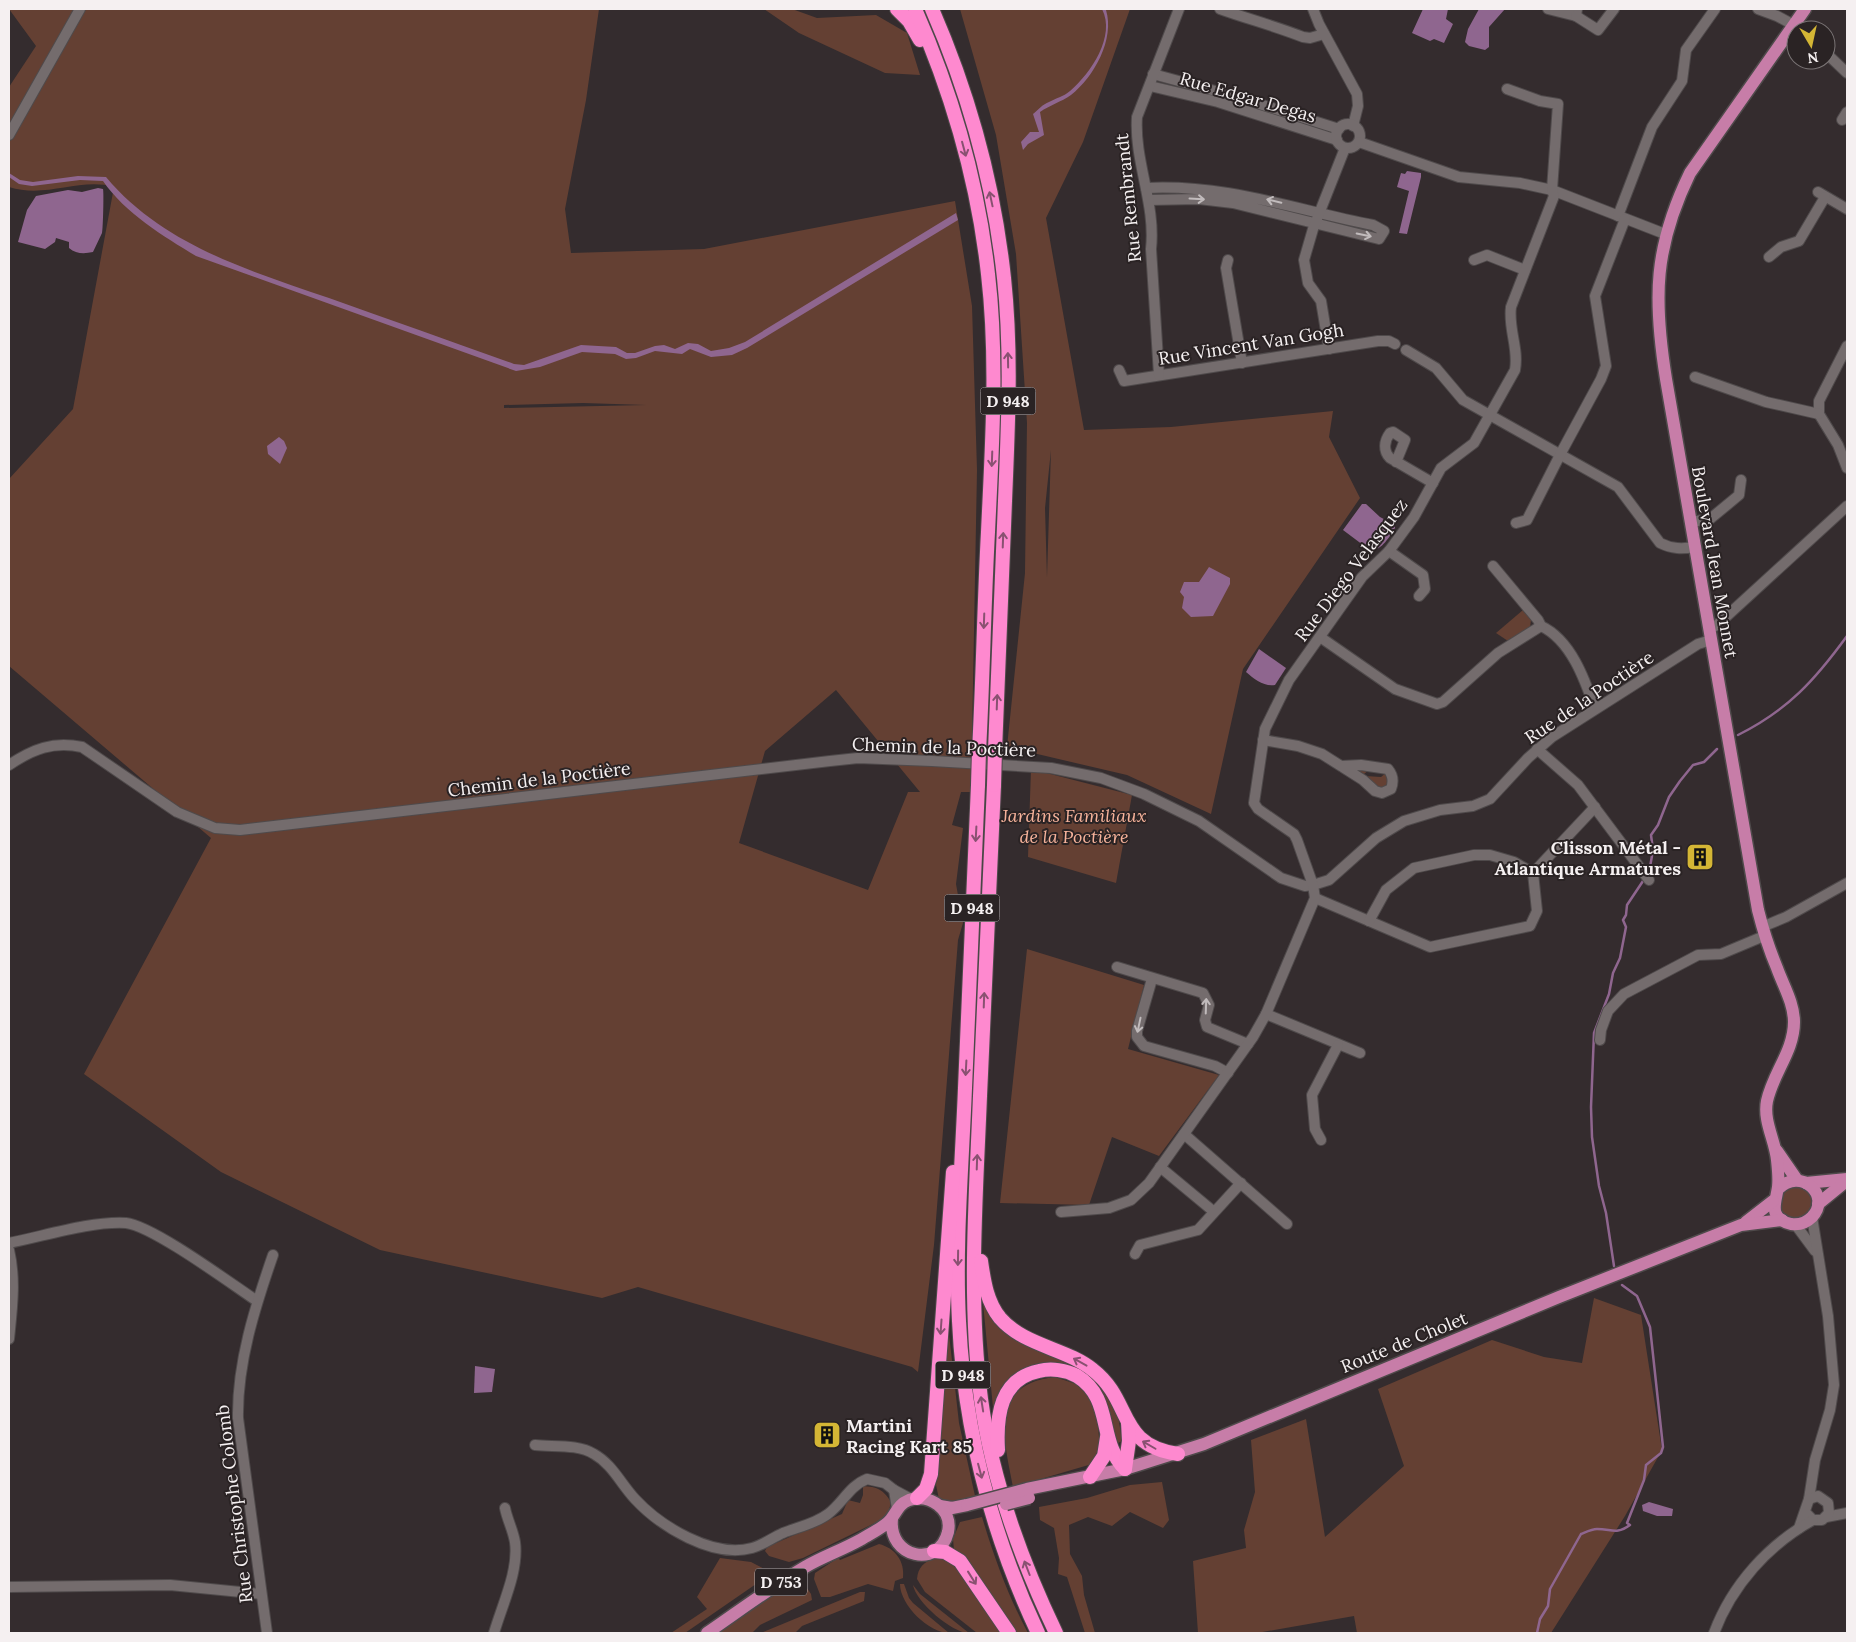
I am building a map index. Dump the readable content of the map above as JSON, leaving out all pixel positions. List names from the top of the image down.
{
  "streets": {
    "highway": ["D 948"],
    "main road": ["Boulevard Jean Monnet", "Route de Cholet", "D 753"],
    "street": [
      "Rue Edgar Degas",
      "Rue Rembrandt",
      "Rue Vincent Van Gogh",
      "Rue Diego Velasquez",
      "Rue de la Poctière",
      "Chemin de la Poctière",
      "Rue Christophe Colomb"
    ]
  },
  "crossings": [
    ["Rue Edgar Degas", "Rue Rembrandt"],
    ["Rue Rembrandt", "Rue Vincent Van Gogh"],
    ["Boulevard Jean Monnet", "Rue de la Poctière"],
    ["Rue Diego Velasquez", "Rue de la Poctière"],
    ["Rue Diego Velasquez", "Chemin de la Poctière"],
    ["Rue de la Poctière", "Chemin de la Poctière"],
    ["Route de Cholet", "D 753"]
  ],
  "parks": ["Jardins Familiaux de la Poctière"],
  "places": {
    "building": ["Clisson Métal - Atlantique Armatures", "Martini Racing Kart 85"]
  },
  "north": "bottom"
}
